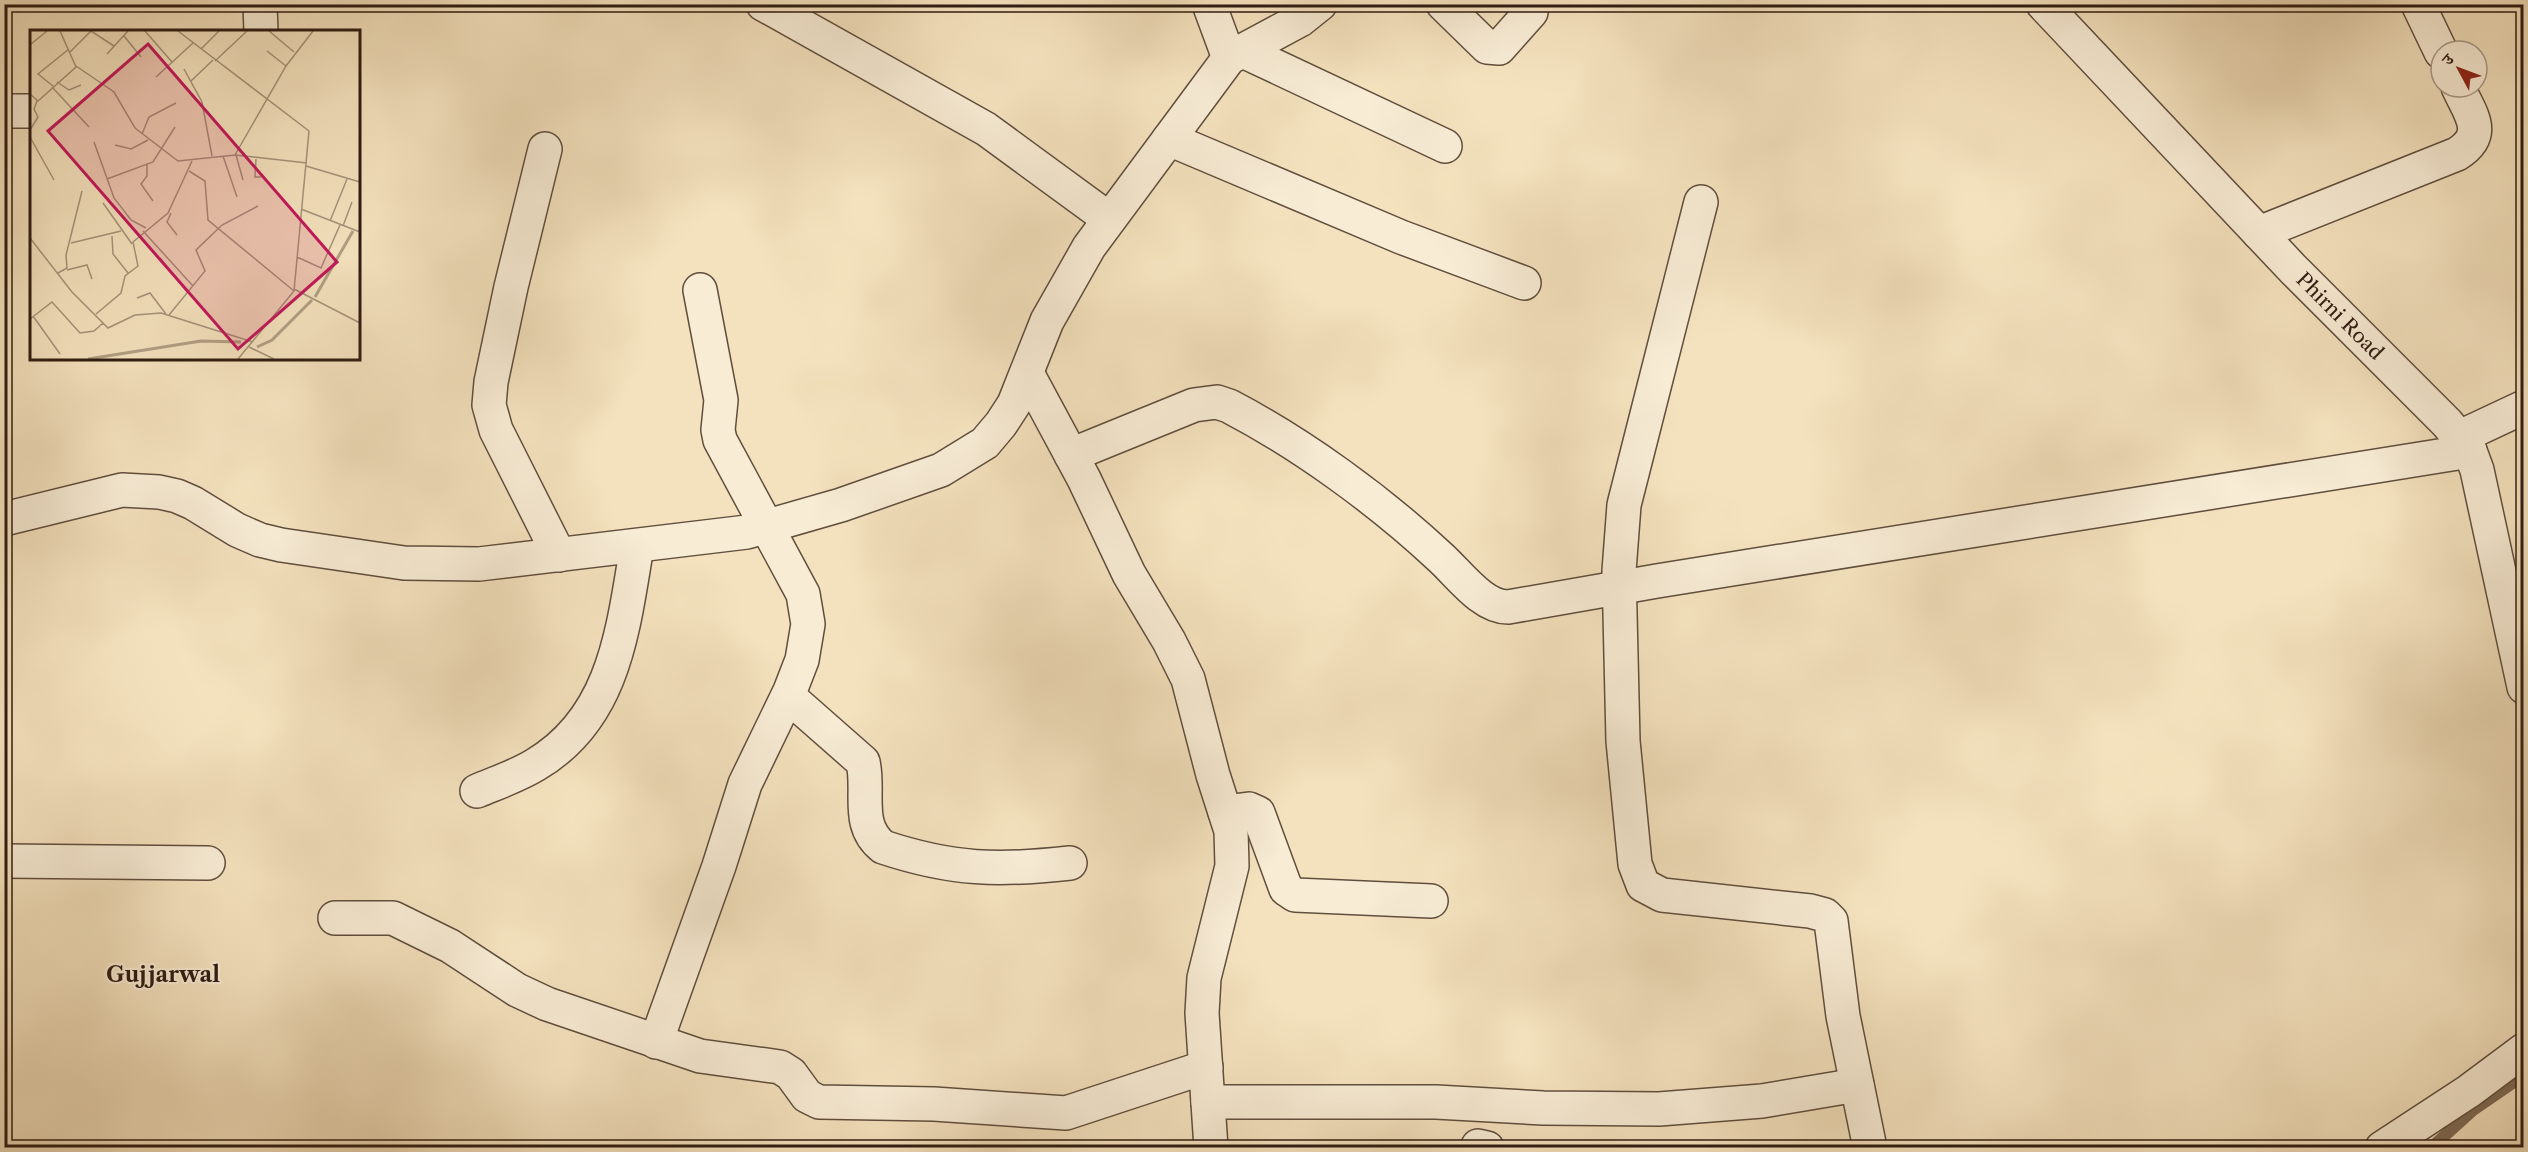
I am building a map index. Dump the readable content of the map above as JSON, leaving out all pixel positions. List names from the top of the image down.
{
  "streets": {
    "street": ["Phirni Road"]
  },
  "districts": ["Gujjarwal"],
  "north": "top left"
}
